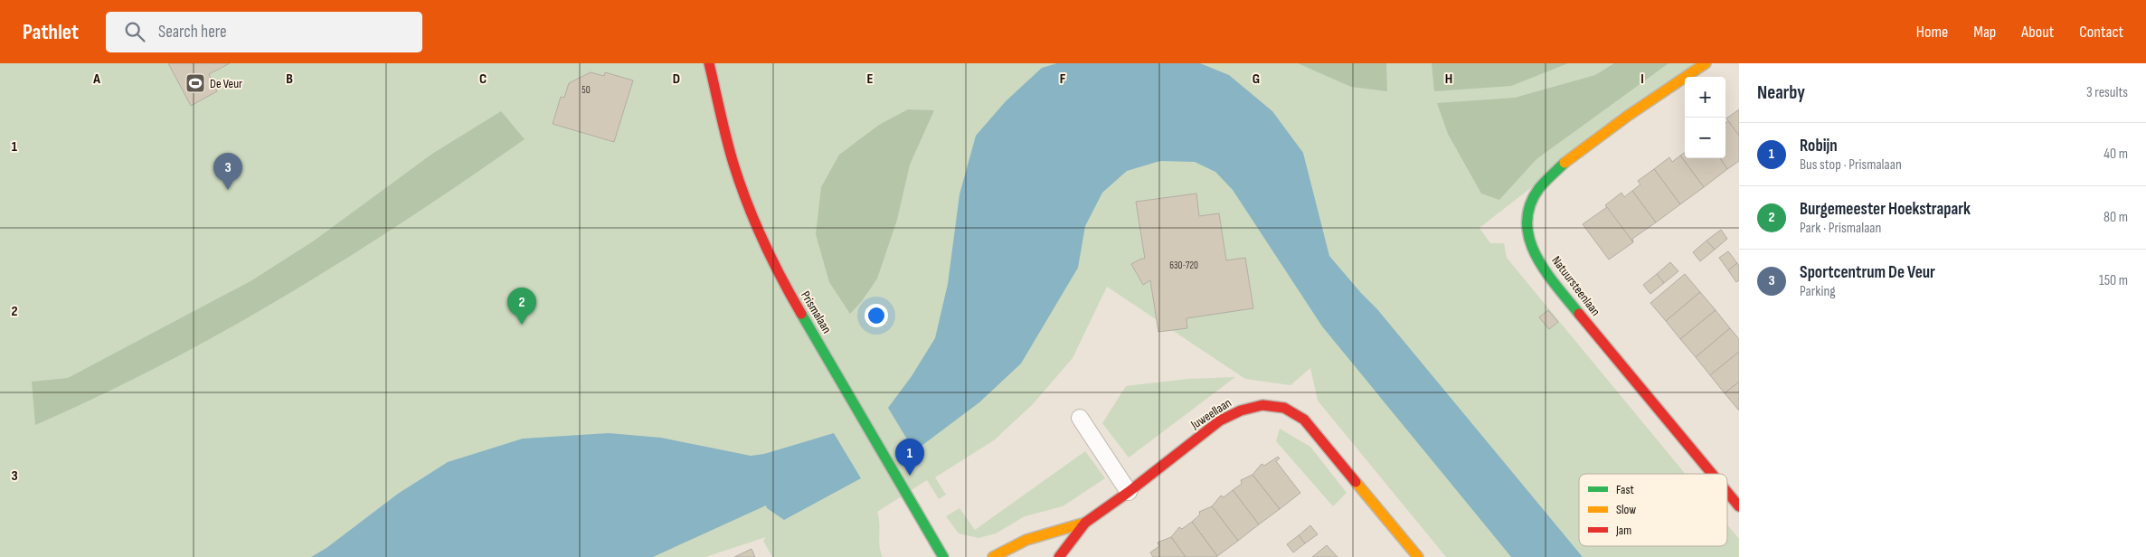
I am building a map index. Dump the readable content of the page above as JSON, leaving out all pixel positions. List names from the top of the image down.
{
  "streets": {
    "street": ["Natuursteenlaan", "Prismalaan", "Juweellaan"]
  },
  "places": {
    "sports": ["De Veur"]
  },
  "house_numbers": ["50", "630-720"],
  "legend": ["Fast", "Slow", "Jam"],
  "page": {
    "header": "Pathlet",
    "search": "Search here",
    "nav": [
      "Home",
      "Map",
      "About",
      "Contact"
    ],
    "heading": ["Nearby", "3 results"],
    "map_buttons": ["+", "−"],
    "list": [
      {
        "mark": "1",
        "name": "Robijn",
        "note": "Bus stop · Prismalaan",
        "value": "40 m"
      },
      {
        "mark": "2",
        "name": "Burgemeester Hoekstrapark",
        "note": "Park · Prismalaan",
        "value": "80 m"
      },
      {
        "mark": "3",
        "name": "Sportcentrum De Veur",
        "note": "Parking",
        "value": "150 m"
      }
    ],
    "pins": ["3", "2", "1"]
  },
  "grid": {
    "columns": [
      "A",
      "B",
      "C",
      "D",
      "E",
      "F",
      "G",
      "H",
      "I"
    ],
    "rows": ["1", "2", "3"]
  }
}
